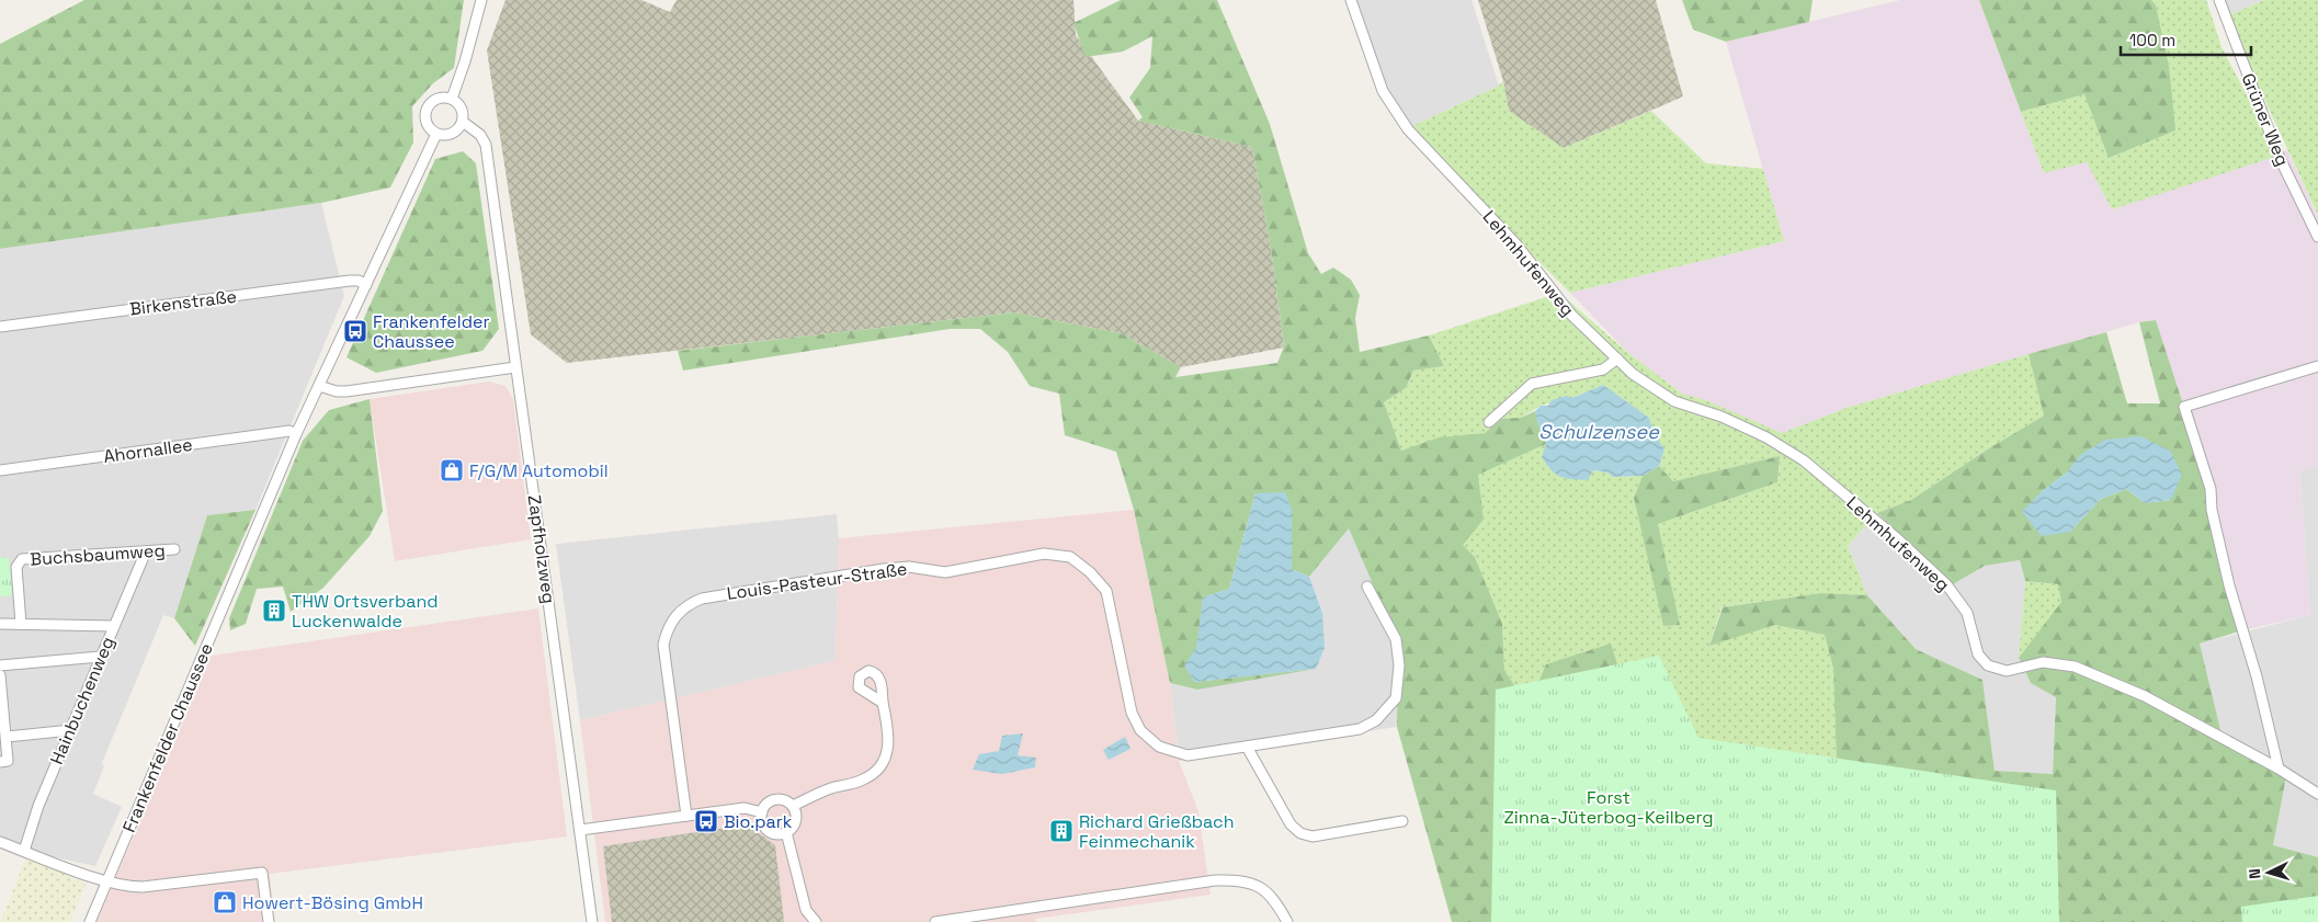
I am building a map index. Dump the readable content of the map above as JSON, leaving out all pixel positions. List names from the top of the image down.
{
  "streets": {
    "street": [
      "Grüner Weg",
      "Lehmhufenweg",
      "Birkenstraße",
      "Ahornallee",
      "Zapfholzweg",
      "Buchsbaumweg",
      "Louis-Pasteur-Straße",
      "Hainbuchenweg",
      "Frankenfelder Chaussee"
    ]
  },
  "crossings": [
    ["Birkenstraße", "Frankenfelder Chaussee"],
    ["Ahornallee", "Frankenfelder Chaussee"],
    ["Zapfholzweg", "Frankenfelder Chaussee"],
    ["Buchsbaumweg", "Hainbuchenweg"]
  ],
  "water": ["Schulzensee"],
  "parks": ["Forst Zinna-Jüterbog-Keilberg"],
  "places": {
    "bus stop": ["Frankenfelder Chaussee", "Bio.park"],
    "shop": ["F/G/M Automobil", "Howert-Bösing GmbH"],
    "building": ["THW Ortsverband Luckenwalde", "Richard Grießbach Feinmechanik"]
  },
  "scale_bar": "100 m",
  "north": "left"
}
